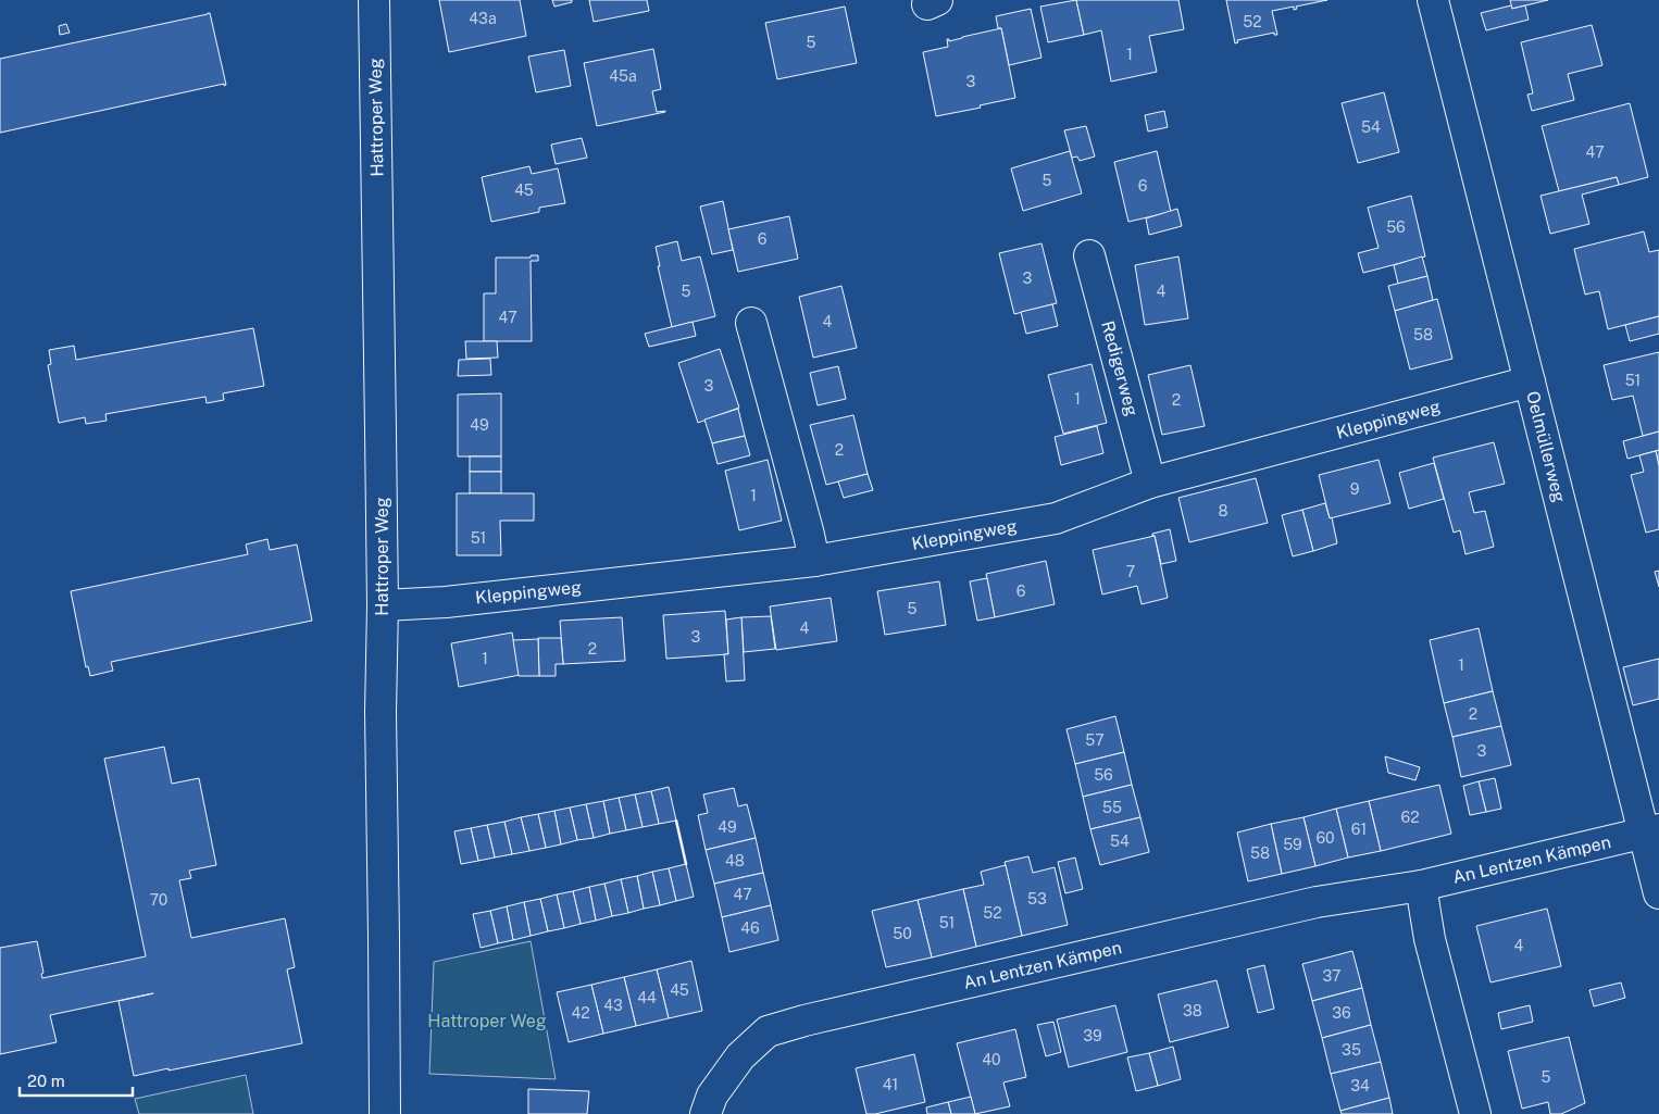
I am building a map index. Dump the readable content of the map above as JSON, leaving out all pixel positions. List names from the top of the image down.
{
  "streets": {
    "street": [
      "Hattroper Weg",
      "Redigerweg",
      "Kleppingweg",
      "Oelmüllerweg",
      "An Lentzen Kämpen"
    ]
  },
  "crossings": [
    ["Hattroper Weg", "Kleppingweg"],
    ["Redigerweg", "Kleppingweg"],
    ["Kleppingweg", "Oelmüllerweg"],
    ["Oelmüllerweg", "An Lentzen Kämpen"]
  ],
  "parks": ["Hattroper Weg"],
  "house_numbers": [
    "43a",
    "52",
    "5",
    "1",
    "45a",
    "3",
    "54",
    "47",
    "5",
    "6",
    "45",
    "56",
    "6",
    "3",
    "5",
    "4",
    "47",
    "4",
    "58",
    "51",
    "3",
    "1",
    "2",
    "49",
    "2",
    "9",
    "1",
    "8",
    "51",
    "7",
    "6",
    "5",
    "4",
    "3",
    "2",
    "1",
    "1",
    "2",
    "57",
    "3",
    "56",
    "55",
    "62",
    "49",
    "61",
    "60",
    "54",
    "59",
    "58",
    "48",
    "47",
    "53",
    "70",
    "52",
    "51",
    "46",
    "50",
    "4",
    "37",
    "45",
    "44",
    "43",
    "38",
    "42",
    "36",
    "39",
    "35",
    "40",
    "5",
    "41",
    "34"
  ],
  "scale_bar": "20 m"
}
